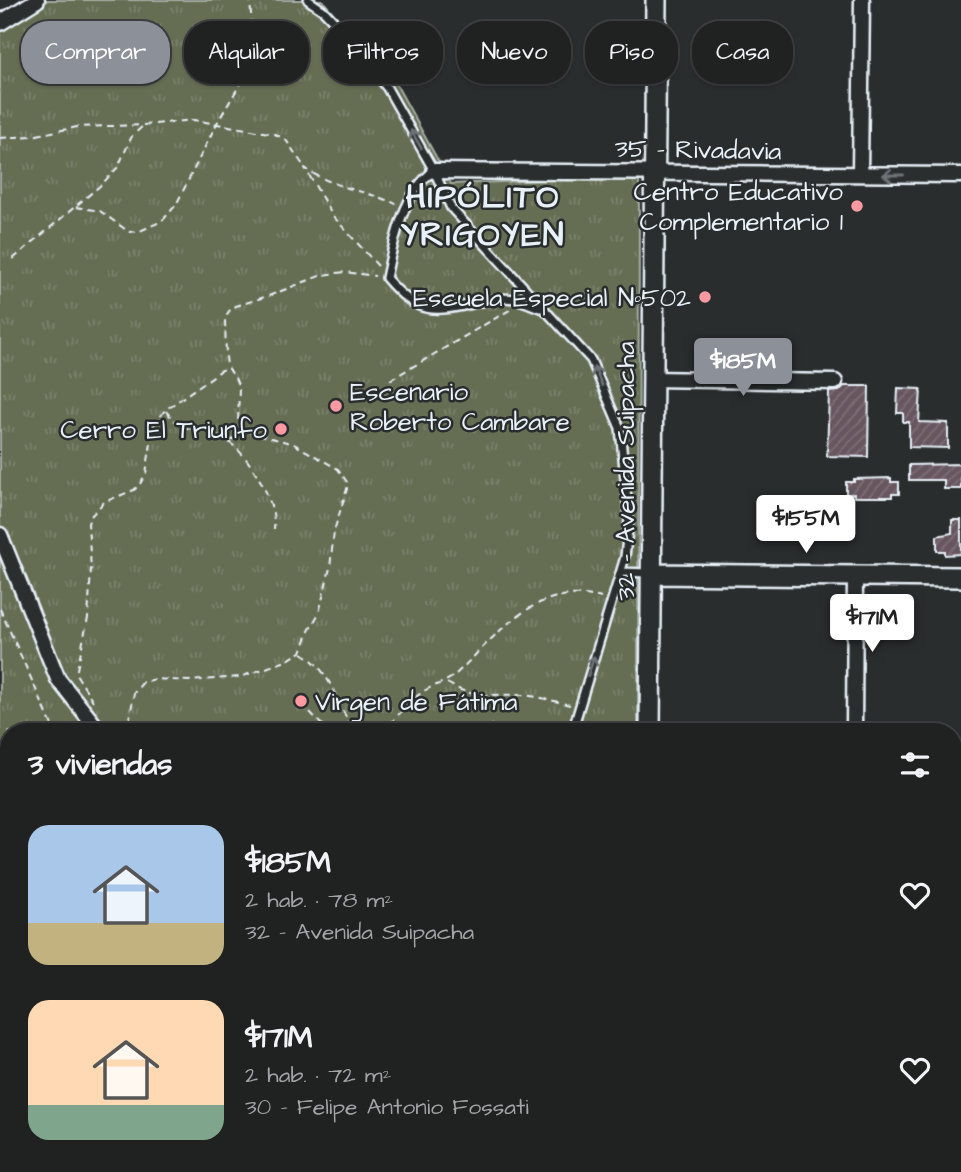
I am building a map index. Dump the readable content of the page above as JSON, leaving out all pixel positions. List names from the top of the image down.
{
  "streets": {
    "street": ["35 - Rivadavia", "32 - Avenida Suipacha"]
  },
  "crossings": [
    ["35 - Rivadavia", "32 - Avenida Suipacha"]
  ],
  "districts": ["HIPÓLITO YRIGOYEN"],
  "places": [
    "Centro Educativo Complementario 1",
    "Escuela Especial Nº502",
    "Escenario Roberto Cambare",
    "Cerro El Triunfo",
    "Virgen de Fátima"
  ],
  "page": {
    "chip": [
      "Comprar",
      "Alquilar",
      "Filtros",
      "Nuevo",
      "Piso",
      "Casa"
    ],
    "price": ["$185M", "$155M", "$171M"],
    "heading": "3 viviendas",
    "list": [
      {
        "name": "$185M",
        "note": "2 hab. · 78 m² · 32 - Avenida Suipacha"
      },
      {
        "name": "$171M",
        "note": "2 hab. · 72 m² · 30 - Felipe Antonio Fossati"
      }
    ]
  }
}
